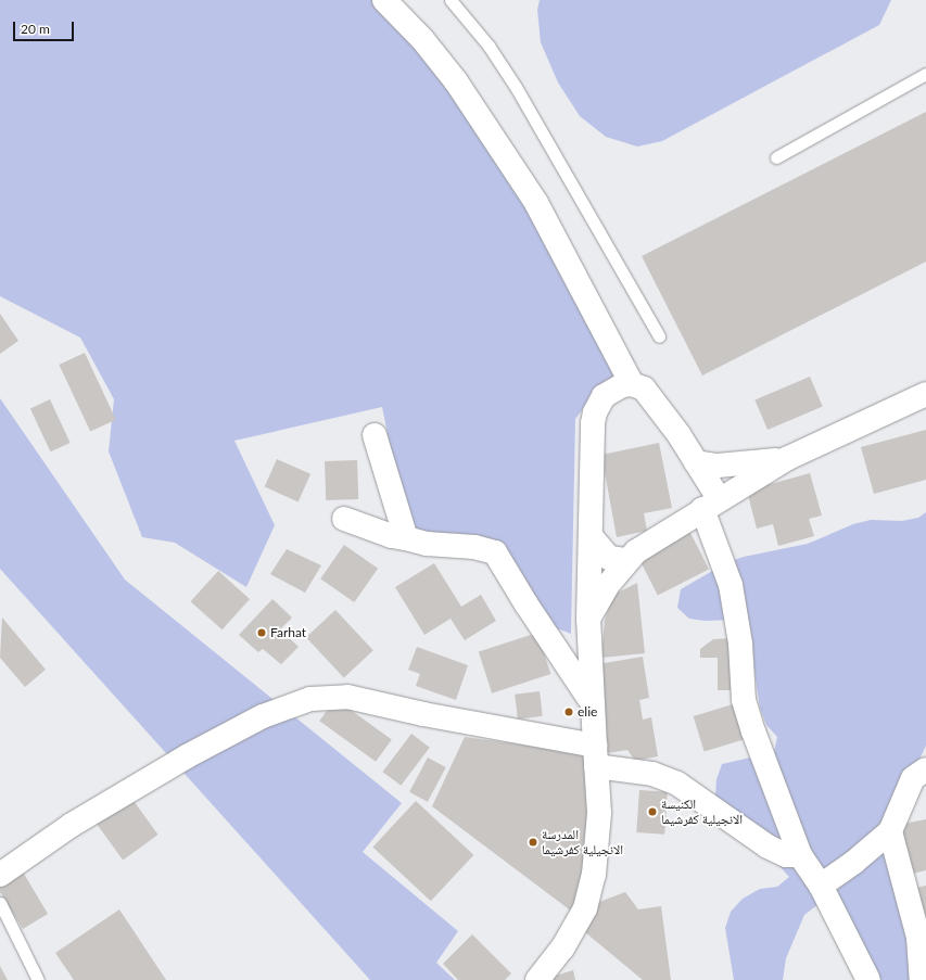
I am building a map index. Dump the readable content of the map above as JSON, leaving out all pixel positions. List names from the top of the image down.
{
  "places": [
    "Farhat",
    "elie",
    "الكنيسة الانجيلية كفرشيما",
    "المدرسة الانجيلية كفرشيما"
  ],
  "scale_bar": "20 m"
}
